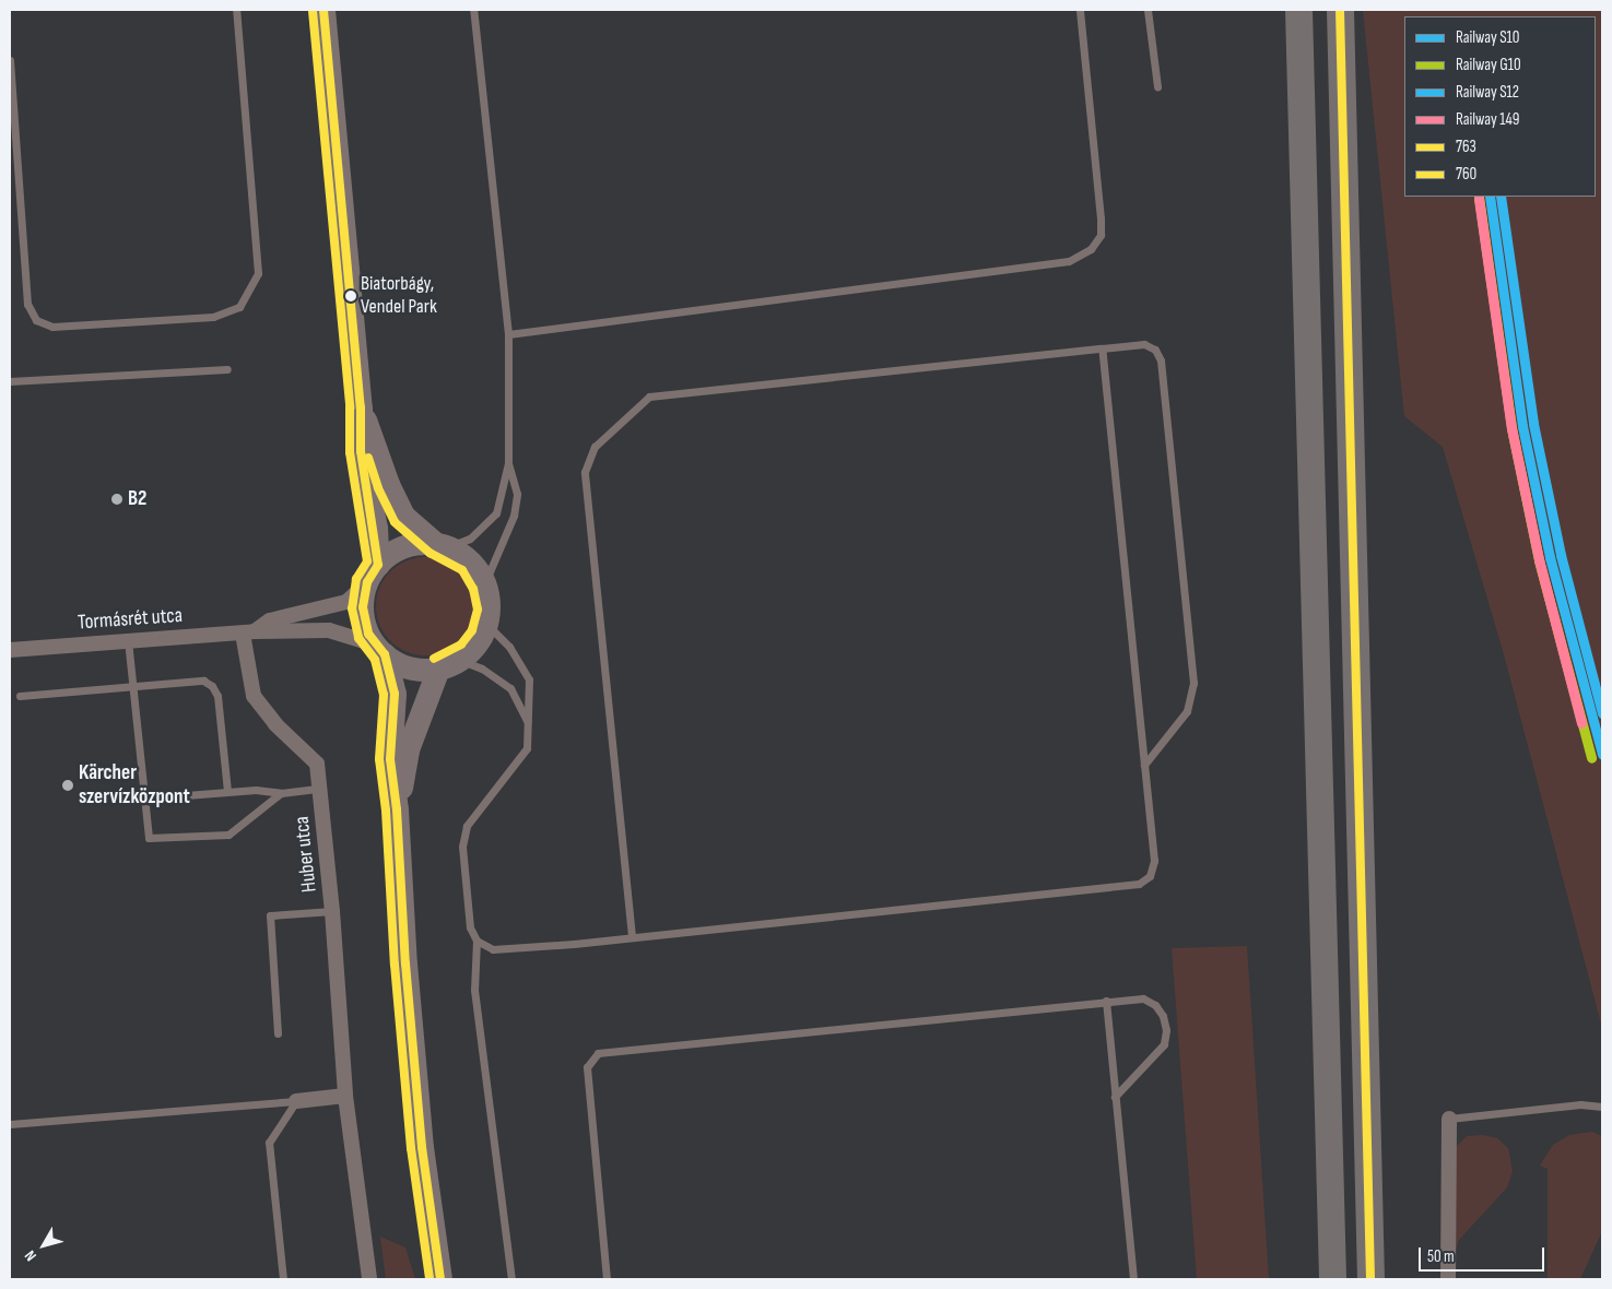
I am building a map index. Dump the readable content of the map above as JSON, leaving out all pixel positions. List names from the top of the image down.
{
  "streets": {
    "street": ["Tormásrét utca", "Huber utca"]
  },
  "crossings": [
    ["Tormásrét utca", "Huber utca"]
  ],
  "places": ["Biatorbágy, Vendel Park", "B2", "Kärcher szervízközpont"],
  "lines": [
    "transit line 763",
    "transit line 760",
    "rail line S10",
    "rail line G10",
    "rail line S12",
    "rail line 149"
  ],
  "legend": [
    "Railway S10",
    "Railway G10",
    "Railway S12",
    "Railway 149",
    "763",
    "760"
  ],
  "scale_bar": "50 m",
  "north": "bottom left"
}
